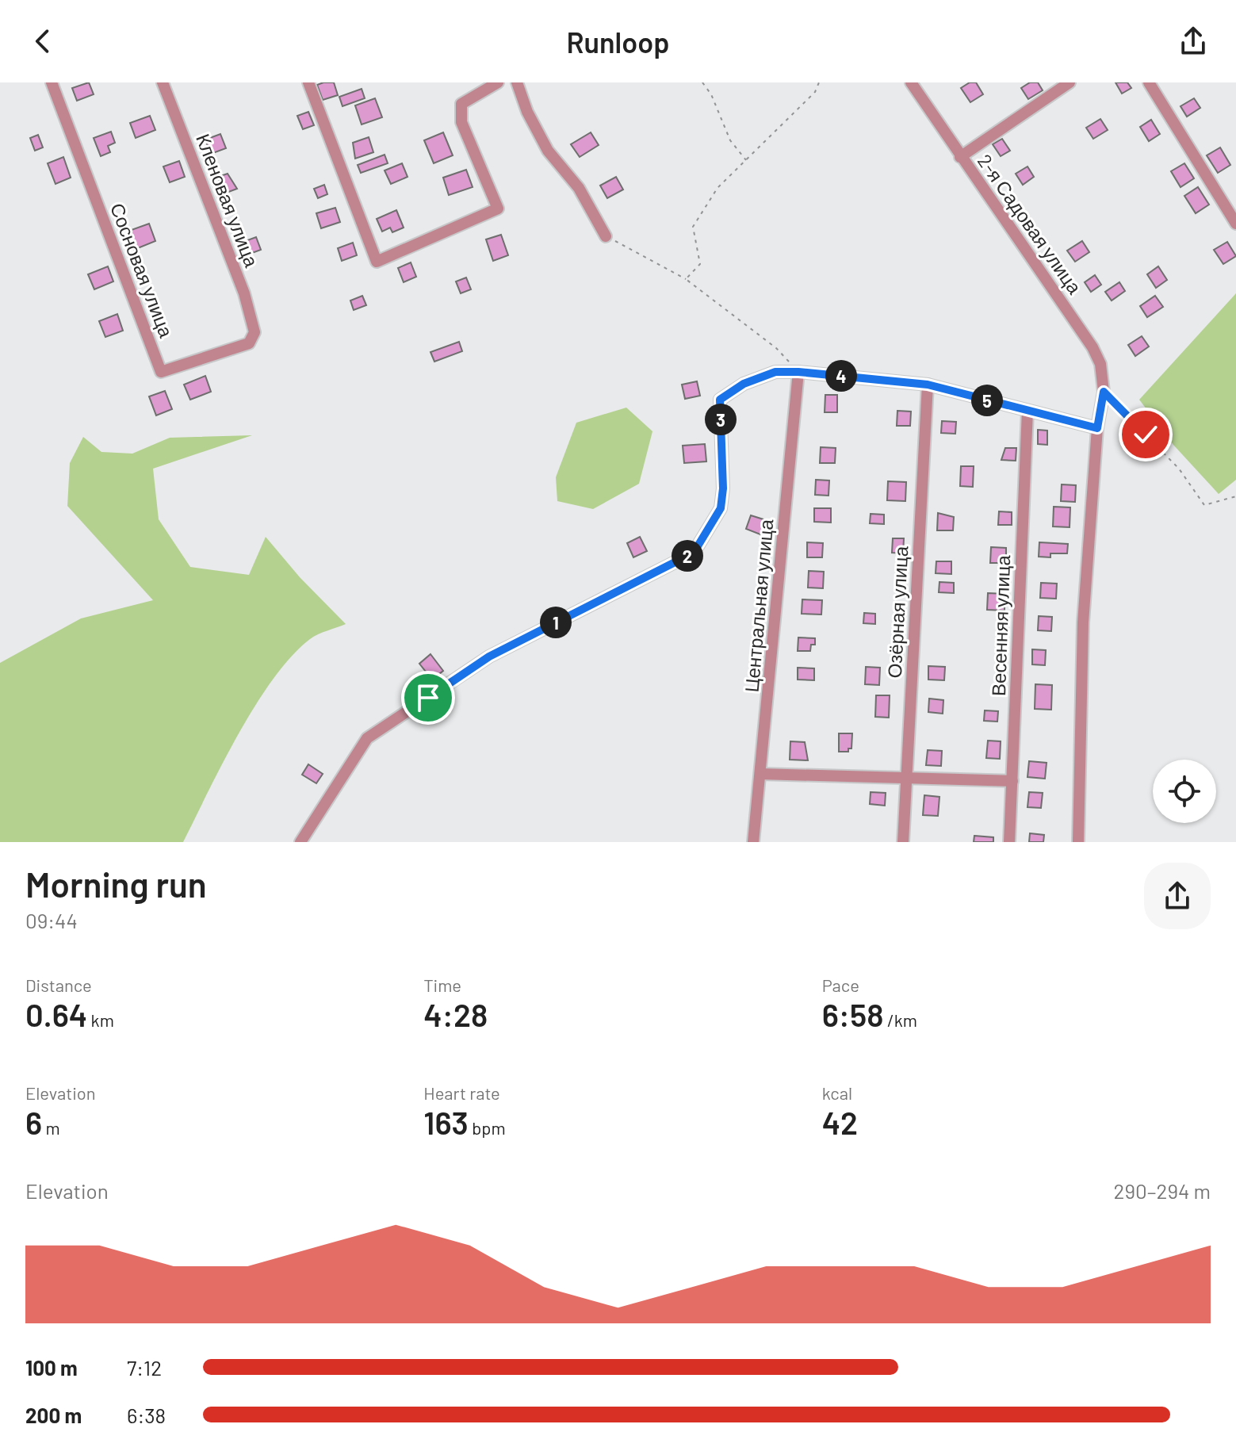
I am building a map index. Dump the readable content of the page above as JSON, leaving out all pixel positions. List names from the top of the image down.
{
  "streets": {
    "street": [
      "Кленовая улица",
      "2-я Садовая улица",
      "Сосновая улица",
      "Центральная улица",
      "Озёрная улица",
      "Весенняя улица"
    ]
  },
  "crossings": [
    ["Кленовая улица", "Сосновая улица"]
  ],
  "page": {
    "header": "Runloop",
    "pins": [
      "4",
      "5",
      "3",
      "2",
      "1"
    ],
    "heading": ["Morning run", "09:44"],
    "stats": [
      ["Distance", "0.64 km"],
      ["Time", "4:28"],
      ["Pace", "6:58 /km"],
      ["Elevation", "6 m"],
      ["Heart rate", "163 bpm"],
      ["kcal", "42"]
    ],
    "chart": ["Elevation", "290–294 m"],
    "list": [
      {
        "name": "100 m",
        "note": "7:12"
      },
      {
        "name": "200 m",
        "note": "6:38"
      }
    ]
  }
}
